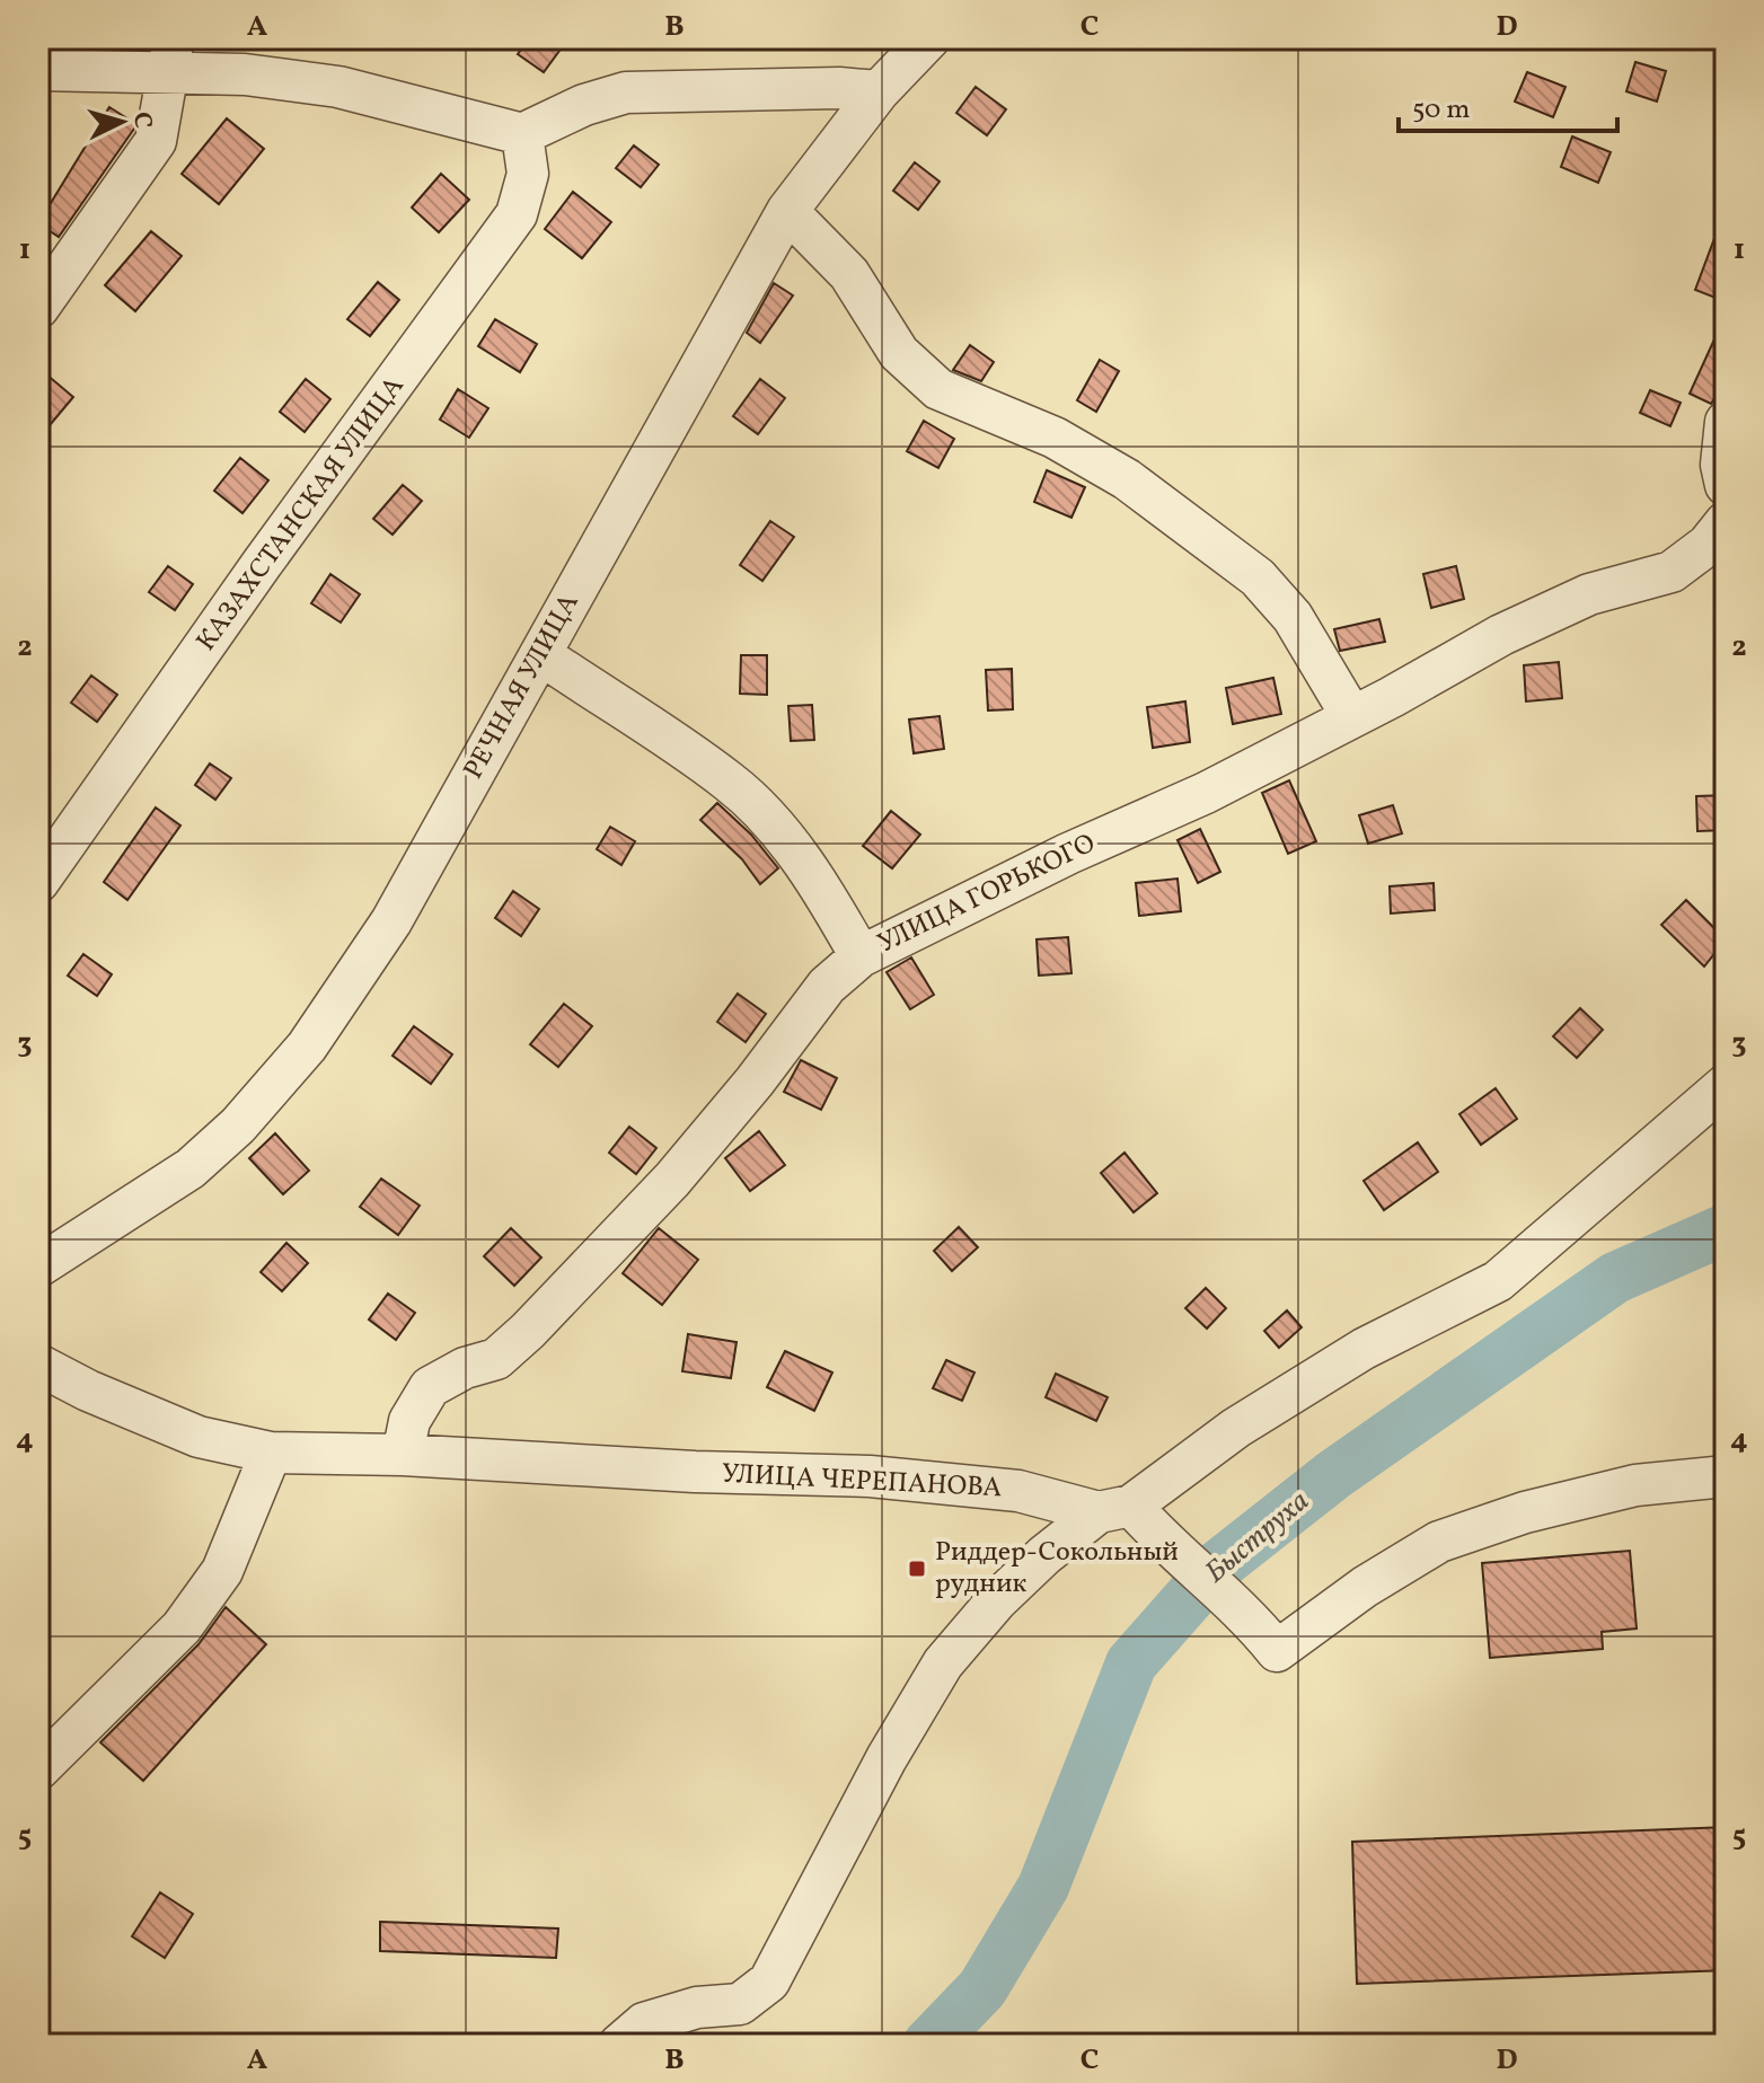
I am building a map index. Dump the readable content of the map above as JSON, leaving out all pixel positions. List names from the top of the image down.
{
  "streets": {
    "street": [
      "КАЗАХСТАНСКАЯ УЛИЦА",
      "РЕЧНАЯ УЛИЦА",
      "УЛИЦА ГОРЬКОГО",
      "УЛИЦА ЧЕРЕПАНОВА"
    ]
  },
  "crossings": [
    ["УЛИЦА ГОРЬКОГО", "УЛИЦА ЧЕРЕПАНОВА"]
  ],
  "water": ["Быструха"],
  "places": {
    "transit": ["Риддер-Сокольный рудник"]
  },
  "scale_bar": "50 m",
  "north": "right",
  "grid": {
    "columns": [
      "A",
      "B",
      "C",
      "D"
    ],
    "rows": [
      "1",
      "2",
      "3",
      "4",
      "5"
    ]
  }
}
